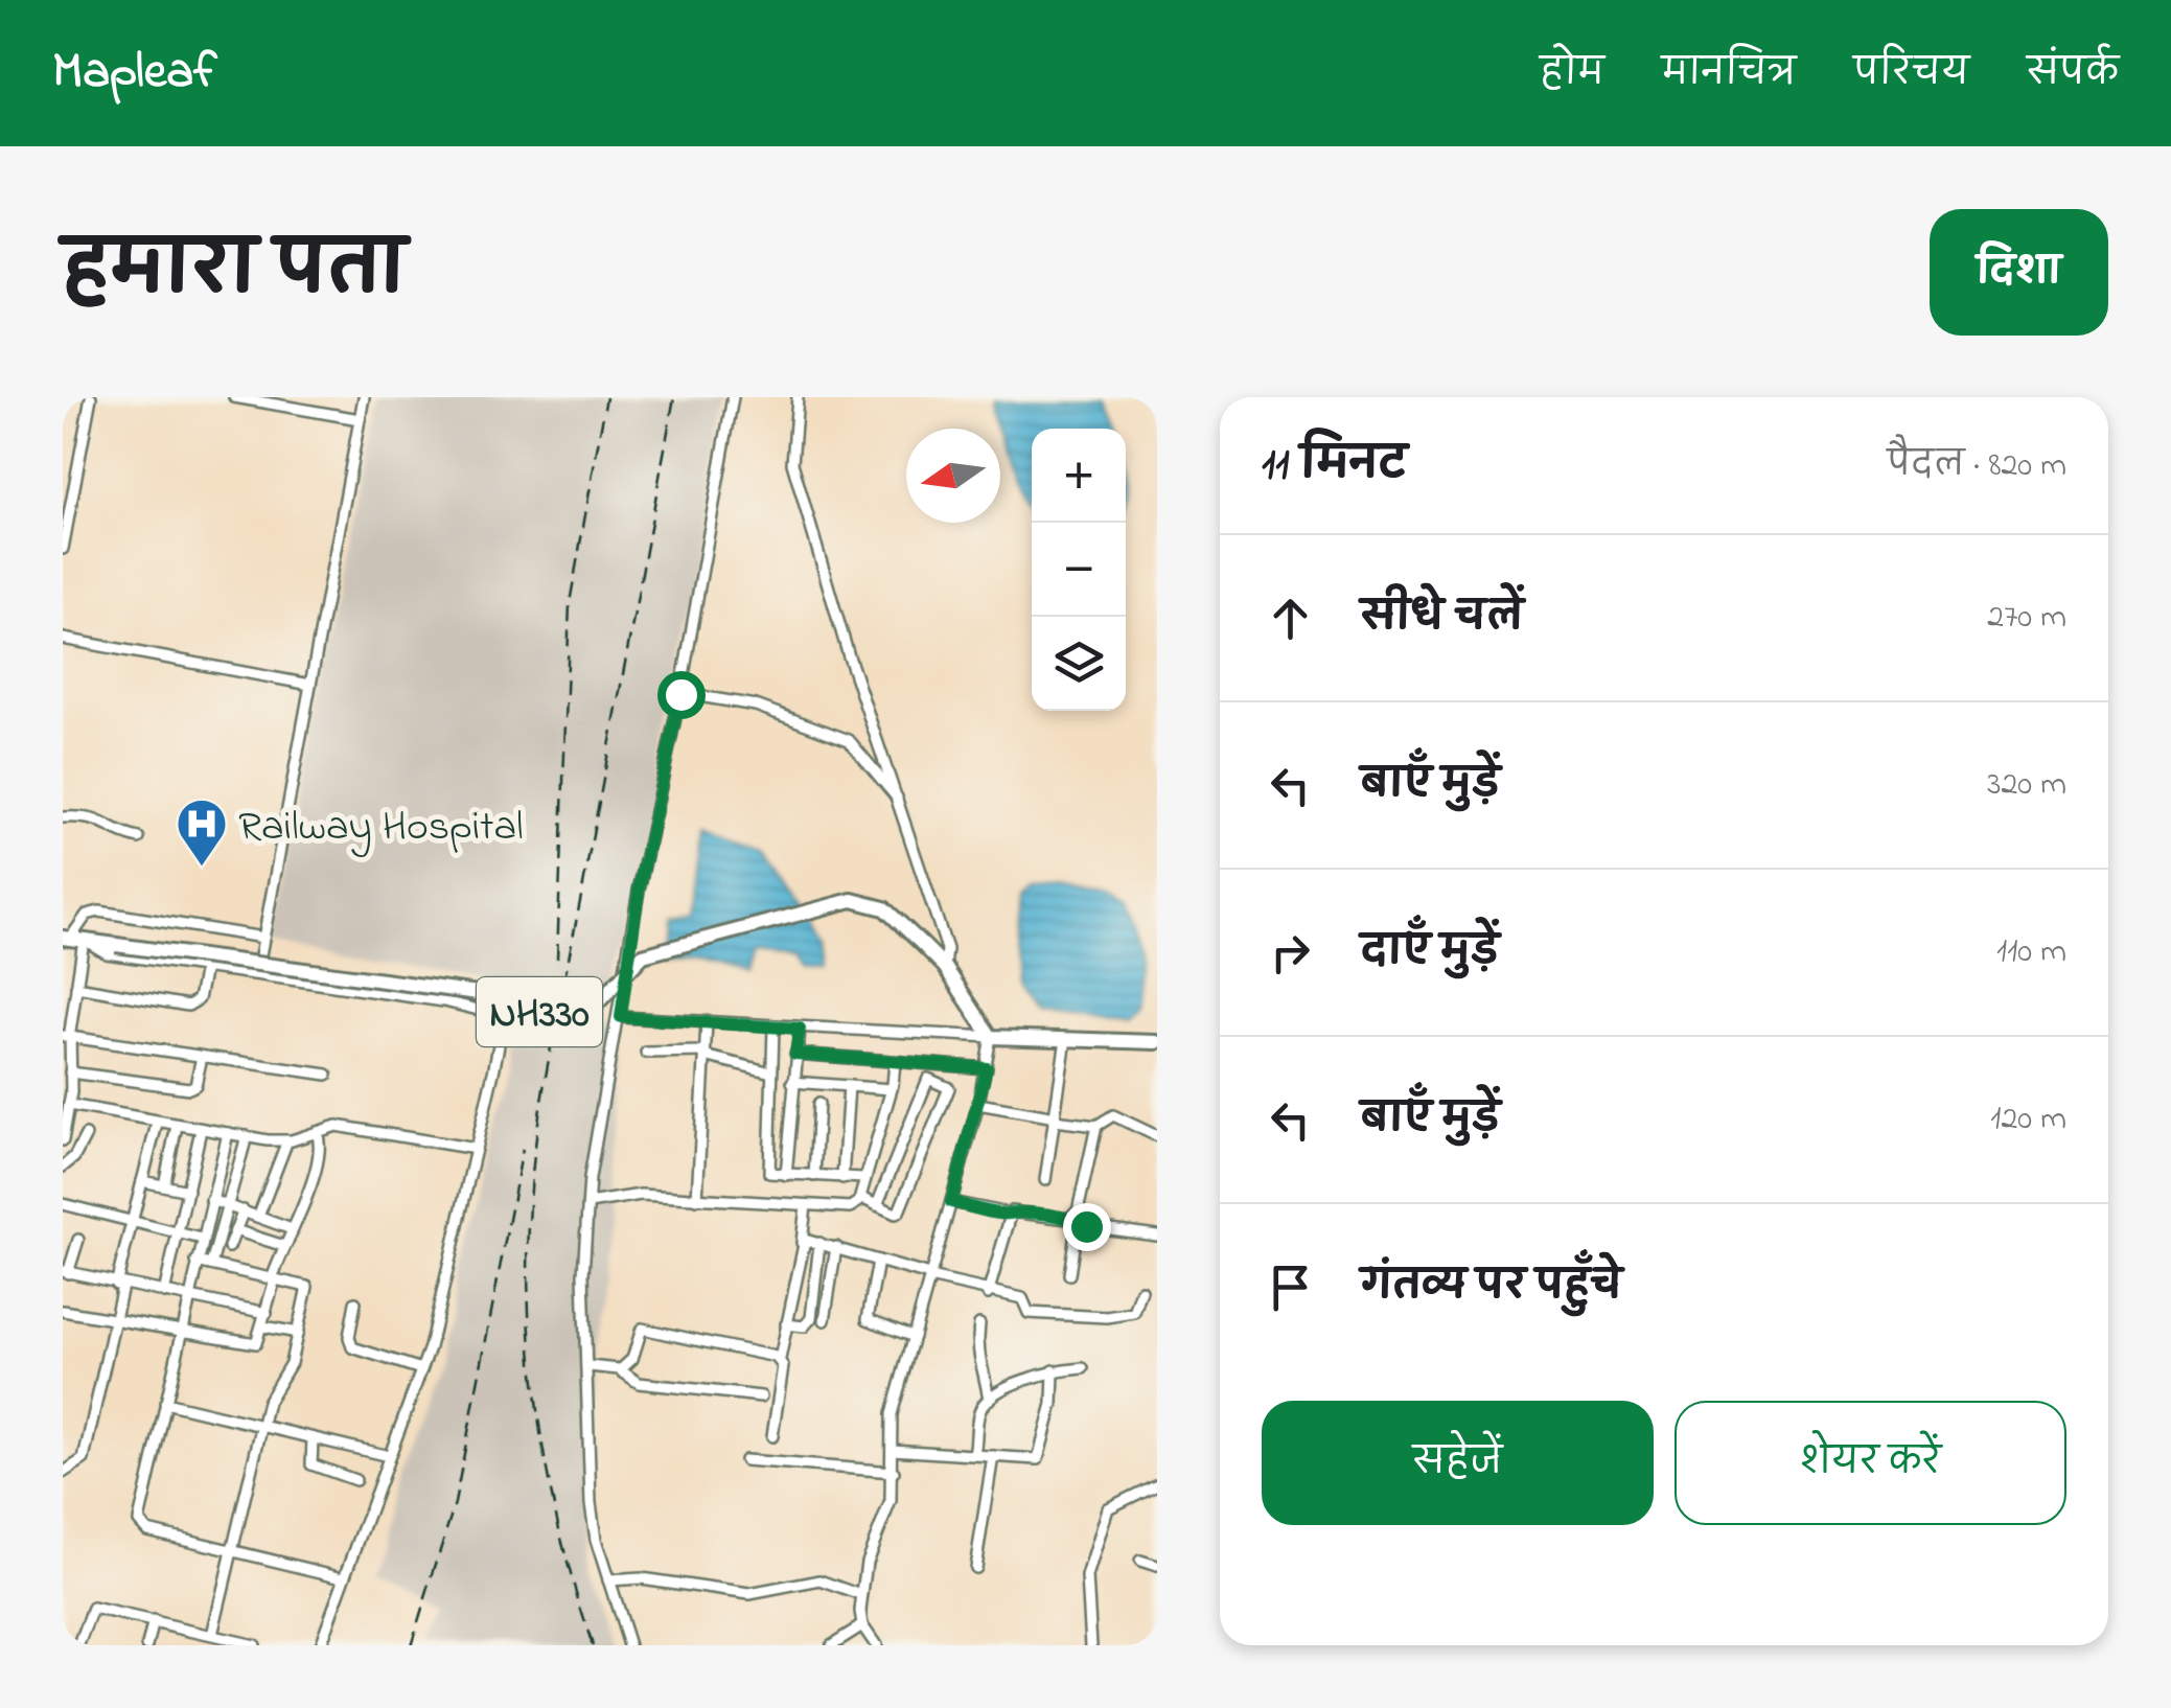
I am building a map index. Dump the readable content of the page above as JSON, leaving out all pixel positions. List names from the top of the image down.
{
  "streets": {
    "highway": ["NH330"]
  },
  "places": {
    "hospital": ["Railway Hospital"]
  },
  "north": "left",
  "page": {
    "header": "Mapleaf",
    "nav": [
      "होम",
      "मानचित्र",
      "परिचय",
      "संपर्क"
    ],
    "title": "हमारा पता",
    "buttons": [
      "दिशा",
      ["सहेजें", "शेयर करें"]
    ],
    "heading": ["11 मिनट", "पैदल · 820 m"],
    "map_buttons": ["+", "−"],
    "list": [
      ["सीधे चलें", "270 m"],
      ["बाएँ मुड़ें", "320 m"],
      ["दाएँ मुड़ें", "110 m"],
      ["बाएँ मुड़ें", "120 m"],
      "गंतव्य पर पहुँचे"
    ]
  }
}
